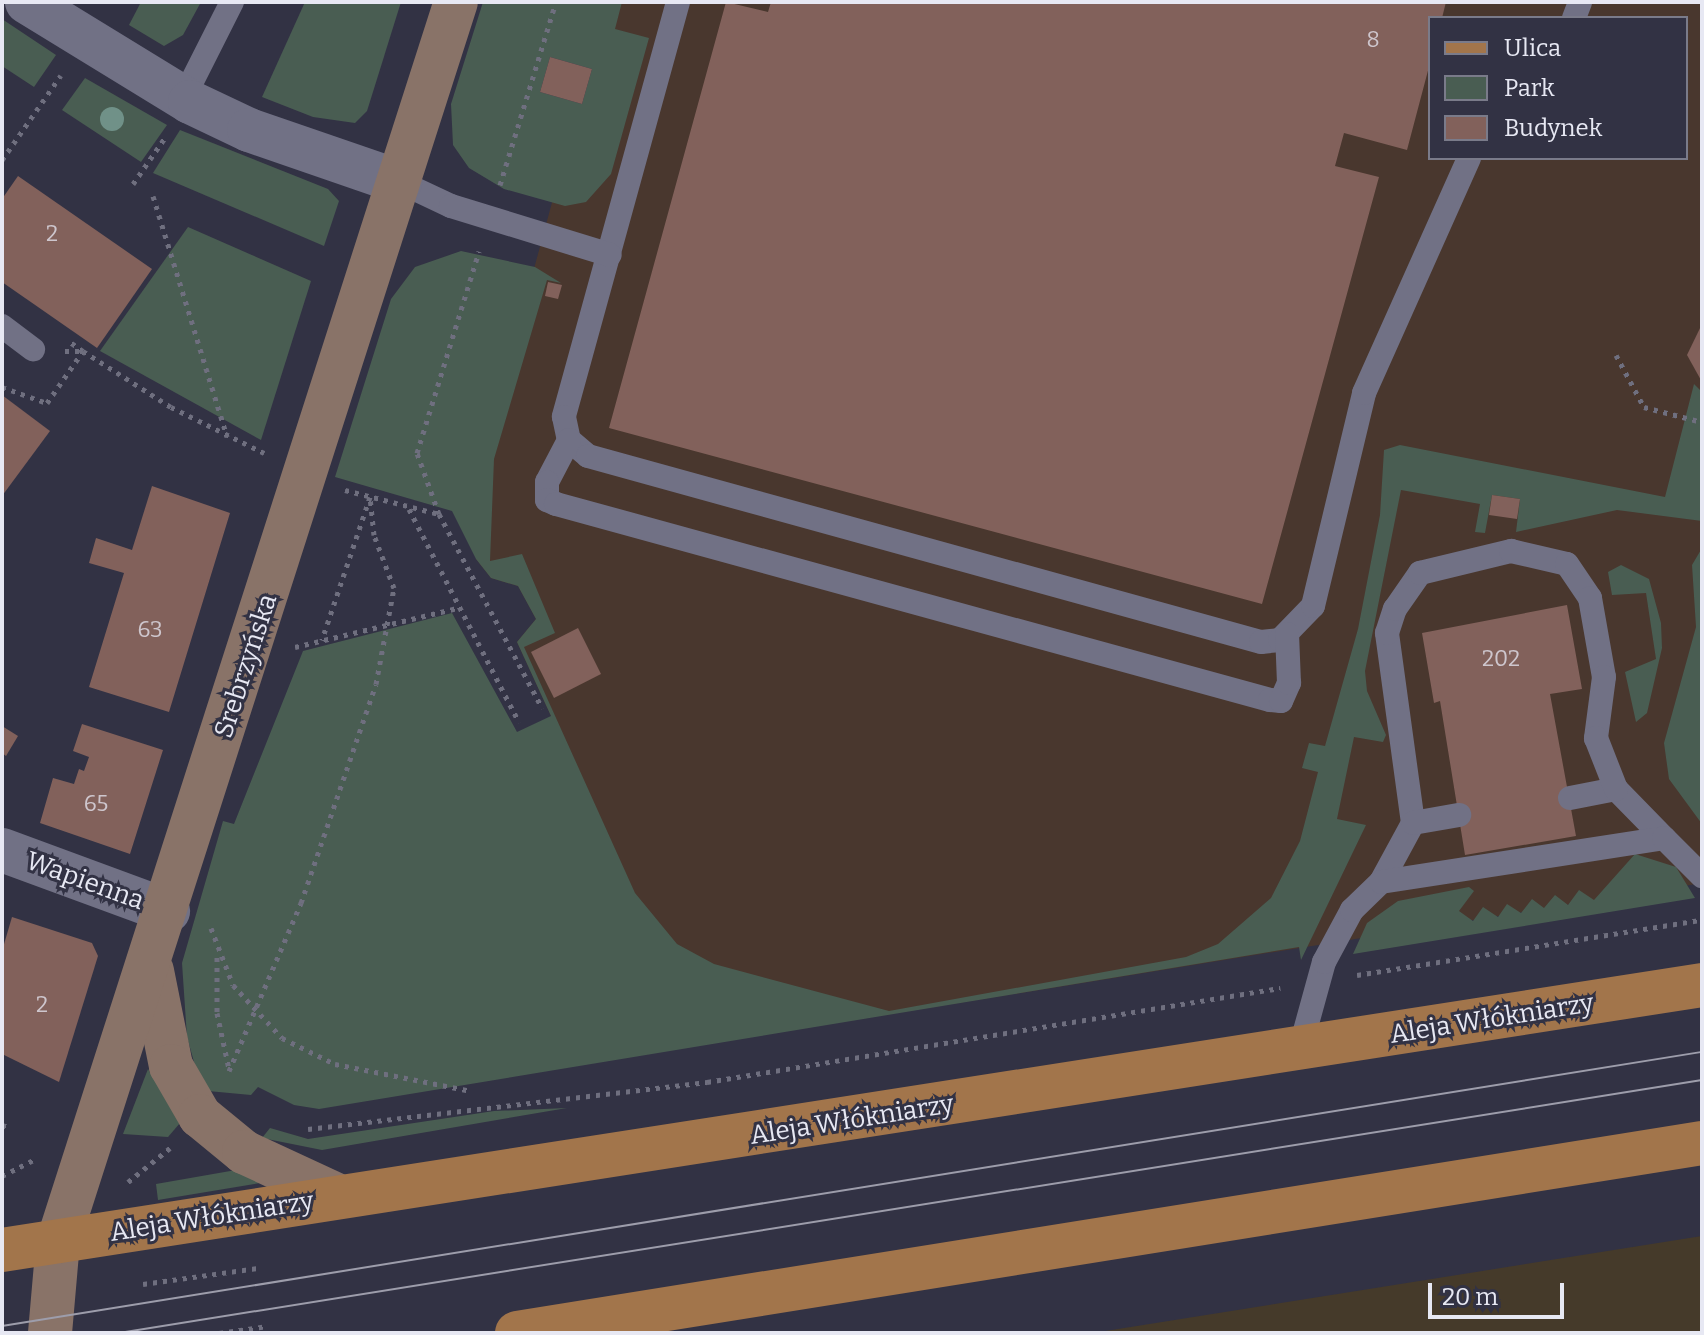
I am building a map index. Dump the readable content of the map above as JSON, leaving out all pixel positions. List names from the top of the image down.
{
  "streets": {
    "main road": ["Srebrzyńska", "Aleja Włókniarzy"],
    "street": ["Wapienna"]
  },
  "crossings": [
    ["Srebrzyńska", "Wapienna"],
    ["Srebrzyńska", "Aleja Włókniarzy"]
  ],
  "house_numbers": [
    "8",
    "2",
    "63",
    "202",
    "65",
    "2"
  ],
  "legend": ["Ulica", "Park", "Budynek"],
  "scale_bar": "20 m"
}
